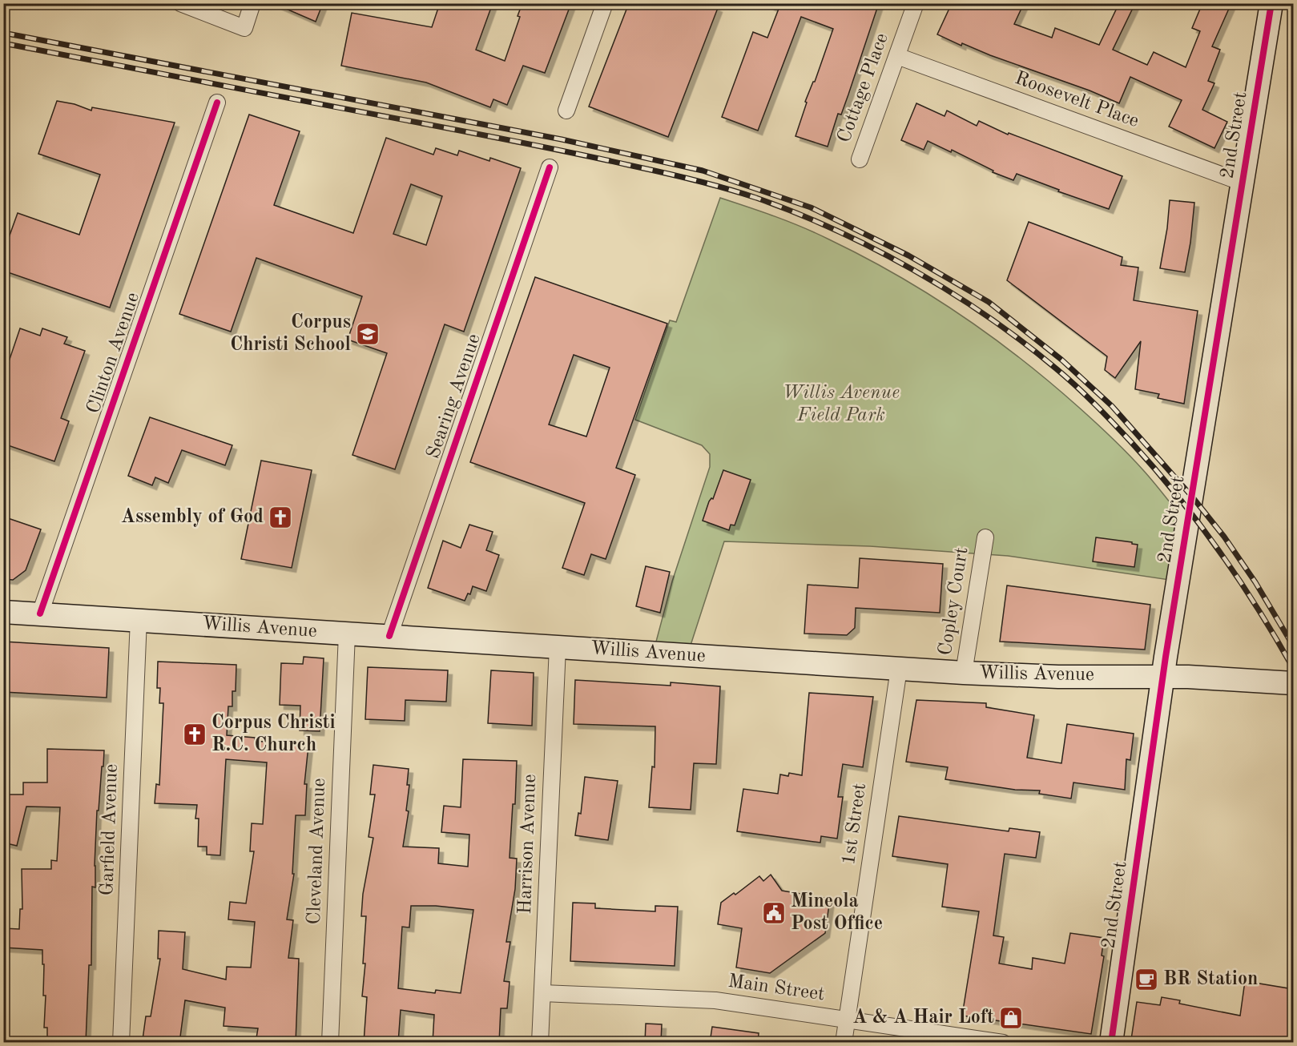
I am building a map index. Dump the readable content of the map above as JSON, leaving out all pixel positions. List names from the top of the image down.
{
  "streets": {
    "main road": ["2nd Street", "Willis Avenue"],
    "street": [
      "Cottage Place",
      "Roosevelt Place",
      "Clinton Avenue",
      "Searing Avenue",
      "Copley Court",
      "1st Street",
      "Garfield Avenue",
      "Harrison Avenue",
      "Cleveland Avenue",
      "Main Street"
    ]
  },
  "crossings": [
    ["Cottage Place", "Roosevelt Place"],
    ["Roosevelt Place", "2nd Street"],
    ["2nd Street", "Willis Avenue"],
    ["Clinton Avenue", "Willis Avenue"],
    ["Searing Avenue", "Willis Avenue"],
    ["Copley Court", "Willis Avenue"],
    ["Willis Avenue", "1st Street"],
    ["Willis Avenue", "Garfield Avenue"],
    ["Willis Avenue", "Harrison Avenue"],
    ["Willis Avenue", "Cleveland Avenue"],
    ["1st Street", "Main Street"],
    ["Harrison Avenue", "Main Street"]
  ],
  "parks": ["Willis Avenue Field Park"],
  "places": {
    "school or university": ["Corpus Christi School"],
    "church": ["Assembly of God", "Corpus Christi R.C. Church"],
    "public building": ["Mineola Post Office"],
    "cafe": ["BR Station"],
    "shop": ["A & A Hair Loft"]
  }
}
